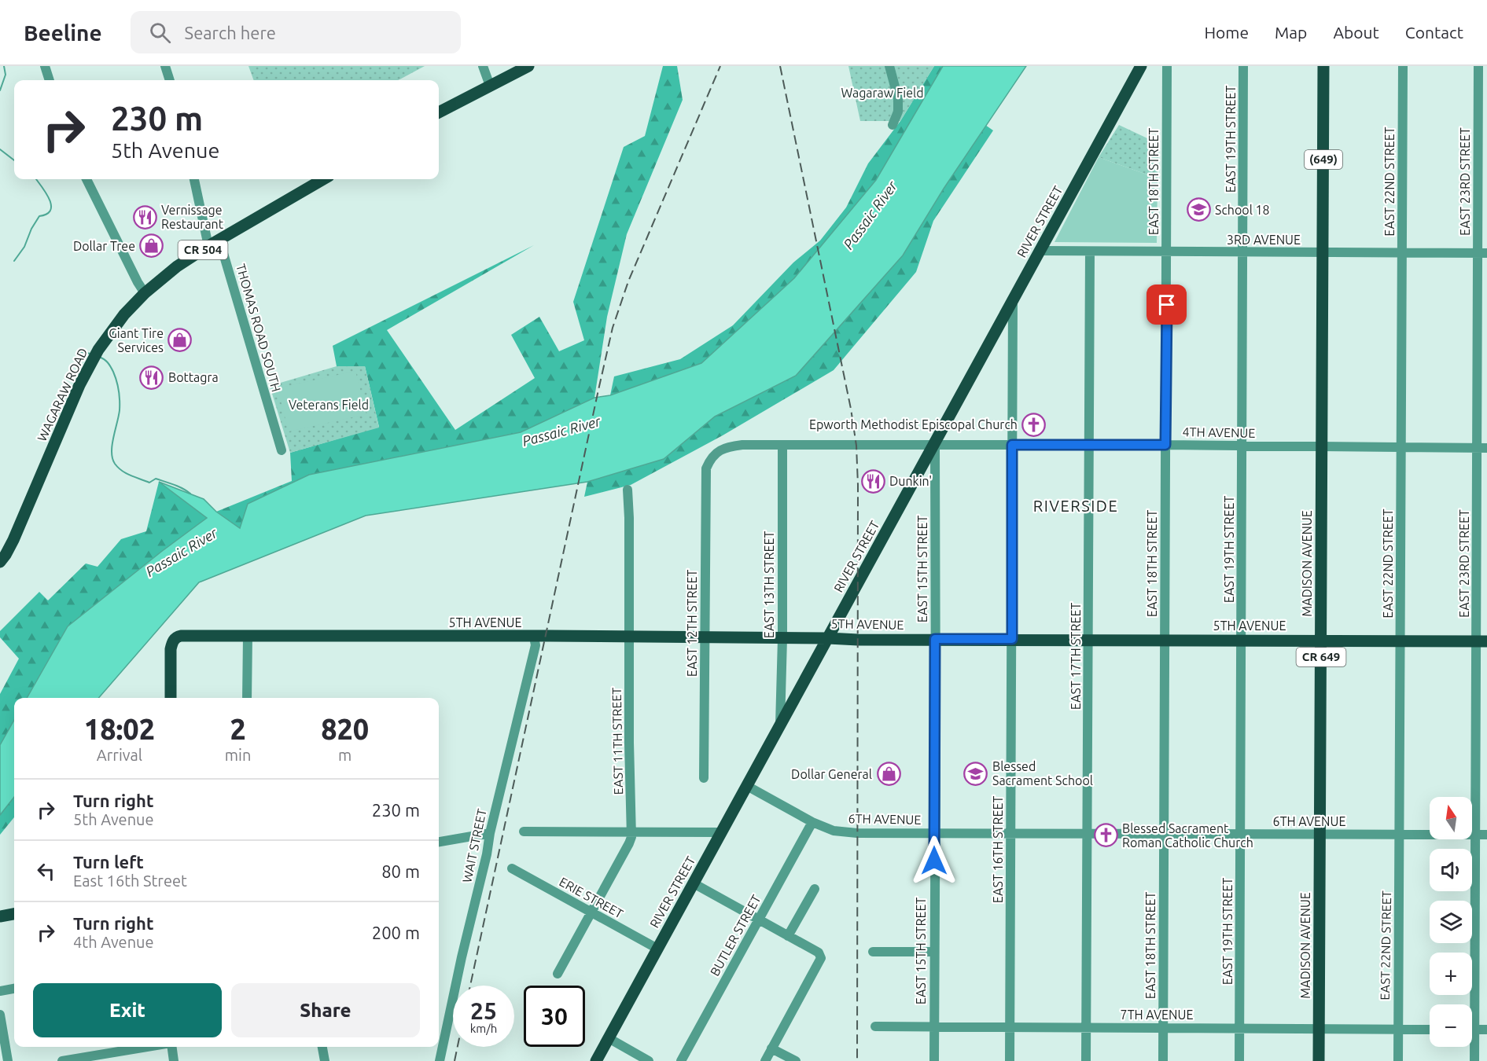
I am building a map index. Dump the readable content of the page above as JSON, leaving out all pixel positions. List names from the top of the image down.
{
  "streets": {
    "main road": [
      "(649)",
      "RIVER STREET",
      "CR 504",
      "WAGARAW ROAD",
      "MADISON AVENUE",
      "5TH AVENUE",
      "CR 649"
    ],
    "street": [
      "EAST 19TH STREET",
      "EAST 18TH STREET",
      "EAST 22ND STREET",
      "EAST 23RD STREET",
      "3RD AVENUE",
      "THOMAS ROAD SOUTH",
      "4TH AVENUE",
      "EAST 15TH STREET",
      "EAST 13TH STREET",
      "EAST 12TH STREET",
      "EAST 17TH STREET",
      "EAST 11TH STREET",
      "6TH AVENUE",
      "WAIT STREET",
      "EAST 16TH STREET",
      "ERIE STREET",
      "BUTLER STREET",
      "7TH AVENUE"
    ]
  },
  "crossings": [
    ["EAST 19TH STREET", "3RD AVENUE"],
    ["EAST 19TH STREET", "4TH AVENUE"],
    ["EAST 19TH STREET", "5TH AVENUE"],
    ["EAST 19TH STREET", "6TH AVENUE"],
    ["EAST 19TH STREET", "7TH AVENUE"],
    ["EAST 18TH STREET", "3RD AVENUE"],
    ["EAST 18TH STREET", "4TH AVENUE"],
    ["EAST 18TH STREET", "5TH AVENUE"],
    ["EAST 18TH STREET", "6TH AVENUE"],
    ["EAST 18TH STREET", "7TH AVENUE"],
    ["EAST 22ND STREET", "3RD AVENUE"],
    ["EAST 22ND STREET", "4TH AVENUE"],
    ["EAST 22ND STREET", "5TH AVENUE"],
    ["EAST 22ND STREET", "6TH AVENUE"],
    ["EAST 22ND STREET", "7TH AVENUE"],
    ["EAST 23RD STREET", "3RD AVENUE"],
    ["EAST 23RD STREET", "4TH AVENUE"],
    ["EAST 23RD STREET", "5TH AVENUE"],
    ["EAST 23RD STREET", "6TH AVENUE"],
    ["RIVER STREET", "3RD AVENUE"],
    ["RIVER STREET", "4TH AVENUE"],
    ["RIVER STREET", "EAST 15TH STREET"],
    ["RIVER STREET", "EAST 13TH STREET"],
    ["RIVER STREET", "5TH AVENUE"],
    ["RIVER STREET", "6TH AVENUE"],
    ["RIVER STREET", "EAST 16TH STREET"],
    ["RIVER STREET", "ERIE STREET"],
    ["3RD AVENUE", "MADISON AVENUE"],
    ["3RD AVENUE", "EAST 17TH STREET"],
    ["THOMAS ROAD SOUTH", "WAGARAW ROAD"],
    ["4TH AVENUE", "MADISON AVENUE"],
    ["4TH AVENUE", "EAST 15TH STREET"],
    ["4TH AVENUE", "EAST 13TH STREET"],
    ["4TH AVENUE", "EAST 12TH STREET"],
    ["4TH AVENUE", "EAST 17TH STREET"],
    ["4TH AVENUE", "EAST 16TH STREET"],
    ["MADISON AVENUE", "5TH AVENUE"],
    ["MADISON AVENUE", "6TH AVENUE"],
    ["MADISON AVENUE", "7TH AVENUE"],
    ["EAST 15TH STREET", "5TH AVENUE"],
    ["EAST 15TH STREET", "6TH AVENUE"],
    ["EAST 15TH STREET", "7TH AVENUE"],
    ["EAST 13TH STREET", "5TH AVENUE"],
    ["5TH AVENUE", "EAST 12TH STREET"],
    ["5TH AVENUE", "EAST 17TH STREET"],
    ["5TH AVENUE", "EAST 11TH STREET"],
    ["5TH AVENUE", "WAIT STREET"],
    ["5TH AVENUE", "EAST 16TH STREET"],
    ["EAST 17TH STREET", "6TH AVENUE"],
    ["EAST 17TH STREET", "7TH AVENUE"],
    ["EAST 11TH STREET", "ERIE STREET"],
    ["6TH AVENUE", "EAST 16TH STREET"],
    ["6TH AVENUE", "BUTLER STREET"],
    ["EAST 16TH STREET", "7TH AVENUE"]
  ],
  "districts": ["RIVERSIDE"],
  "water": ["Passaic River"],
  "parks": ["Wagaraw Field", "Veterans Field"],
  "places": {
    "school or university": ["School 18", "Blessed Sacrament School"],
    "restaurant": ["Vernissage Restaurant", "Bottagra", "Dunkin'"],
    "shop": ["Dollar Tree", "Giant Tire Services", "Dollar General"],
    "church": ["Epworth Methodist Episcopal Church", "Blessed Sacrament Roman Catholic Church"]
  },
  "north": "top",
  "page": {
    "header": "Beeline",
    "search": "Search here",
    "nav": [
      "Home",
      "Map",
      "About",
      "Contact"
    ],
    "turn": ["230 m", "5th Avenue"],
    "eta": [
      "18:02",
      "Arrival",
      "2",
      "min",
      "820",
      "m"
    ],
    "list": [
      {
        "name": "Turn right",
        "note": "5th Avenue",
        "value": "230 m"
      },
      {
        "name": "Turn left",
        "note": "East 16th Street",
        "value": "80 m"
      },
      {
        "name": "Turn right",
        "note": "4th Avenue",
        "value": "200 m"
      }
    ],
    "map_buttons": ["+", "−"],
    "buttons": ["Exit", "Share"],
    "speed": "25 km/h",
    "limit": "30"
  }
}
